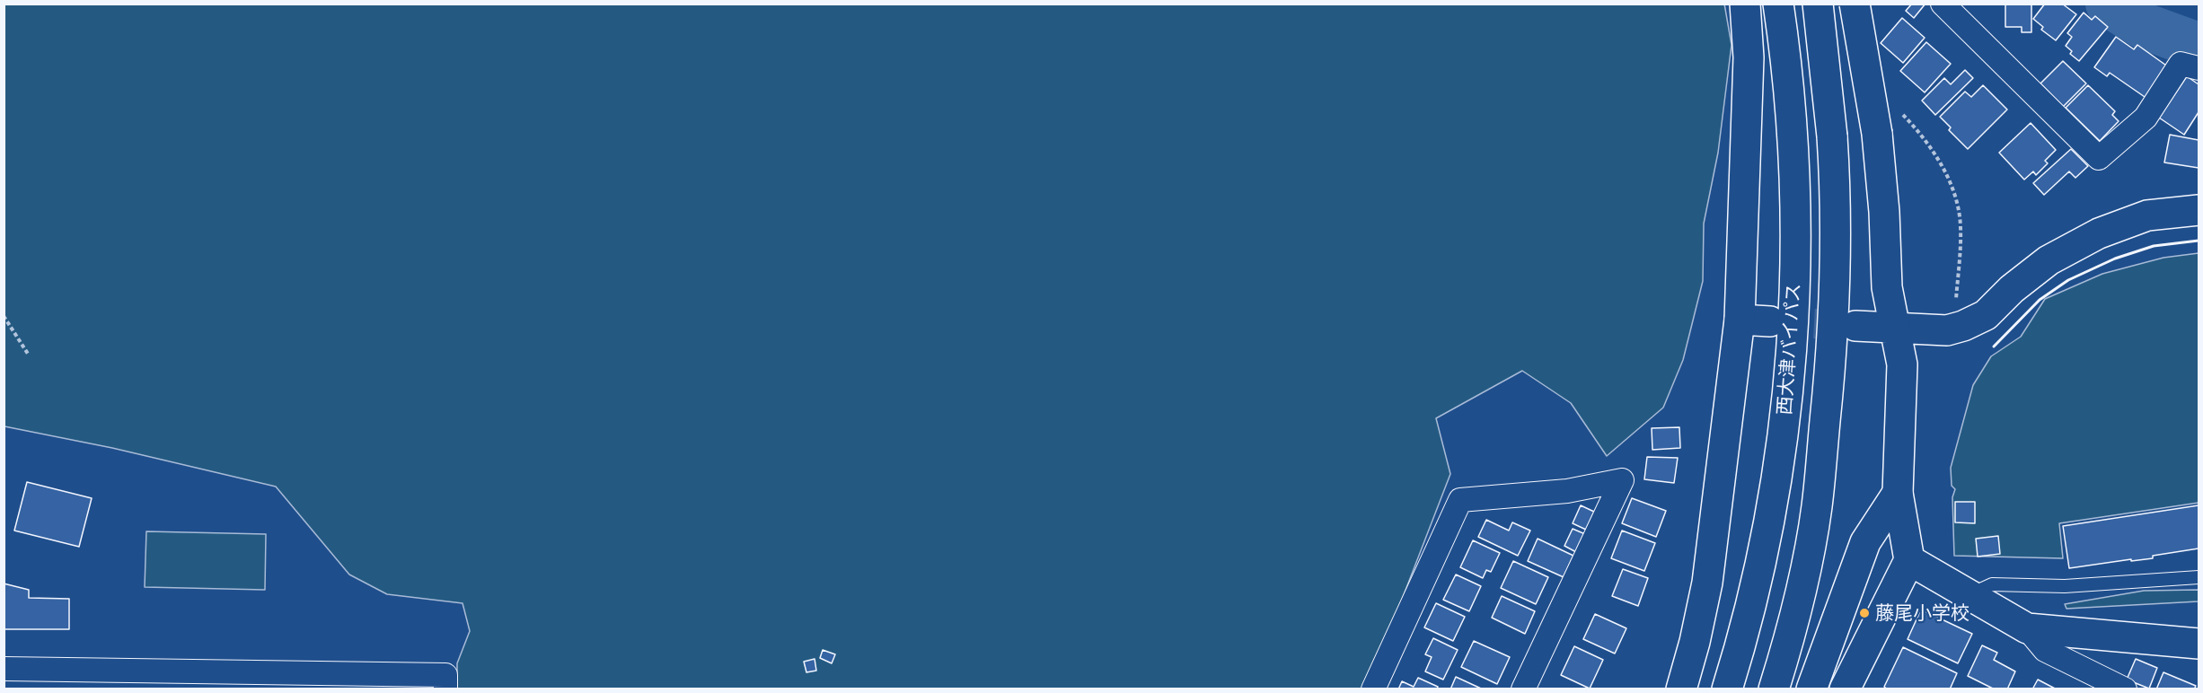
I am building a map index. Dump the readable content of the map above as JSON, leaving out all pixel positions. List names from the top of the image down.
{
  "streets": {
    "main road": ["西大津バイパス"]
  },
  "places": ["藤尾小学校"]
}
